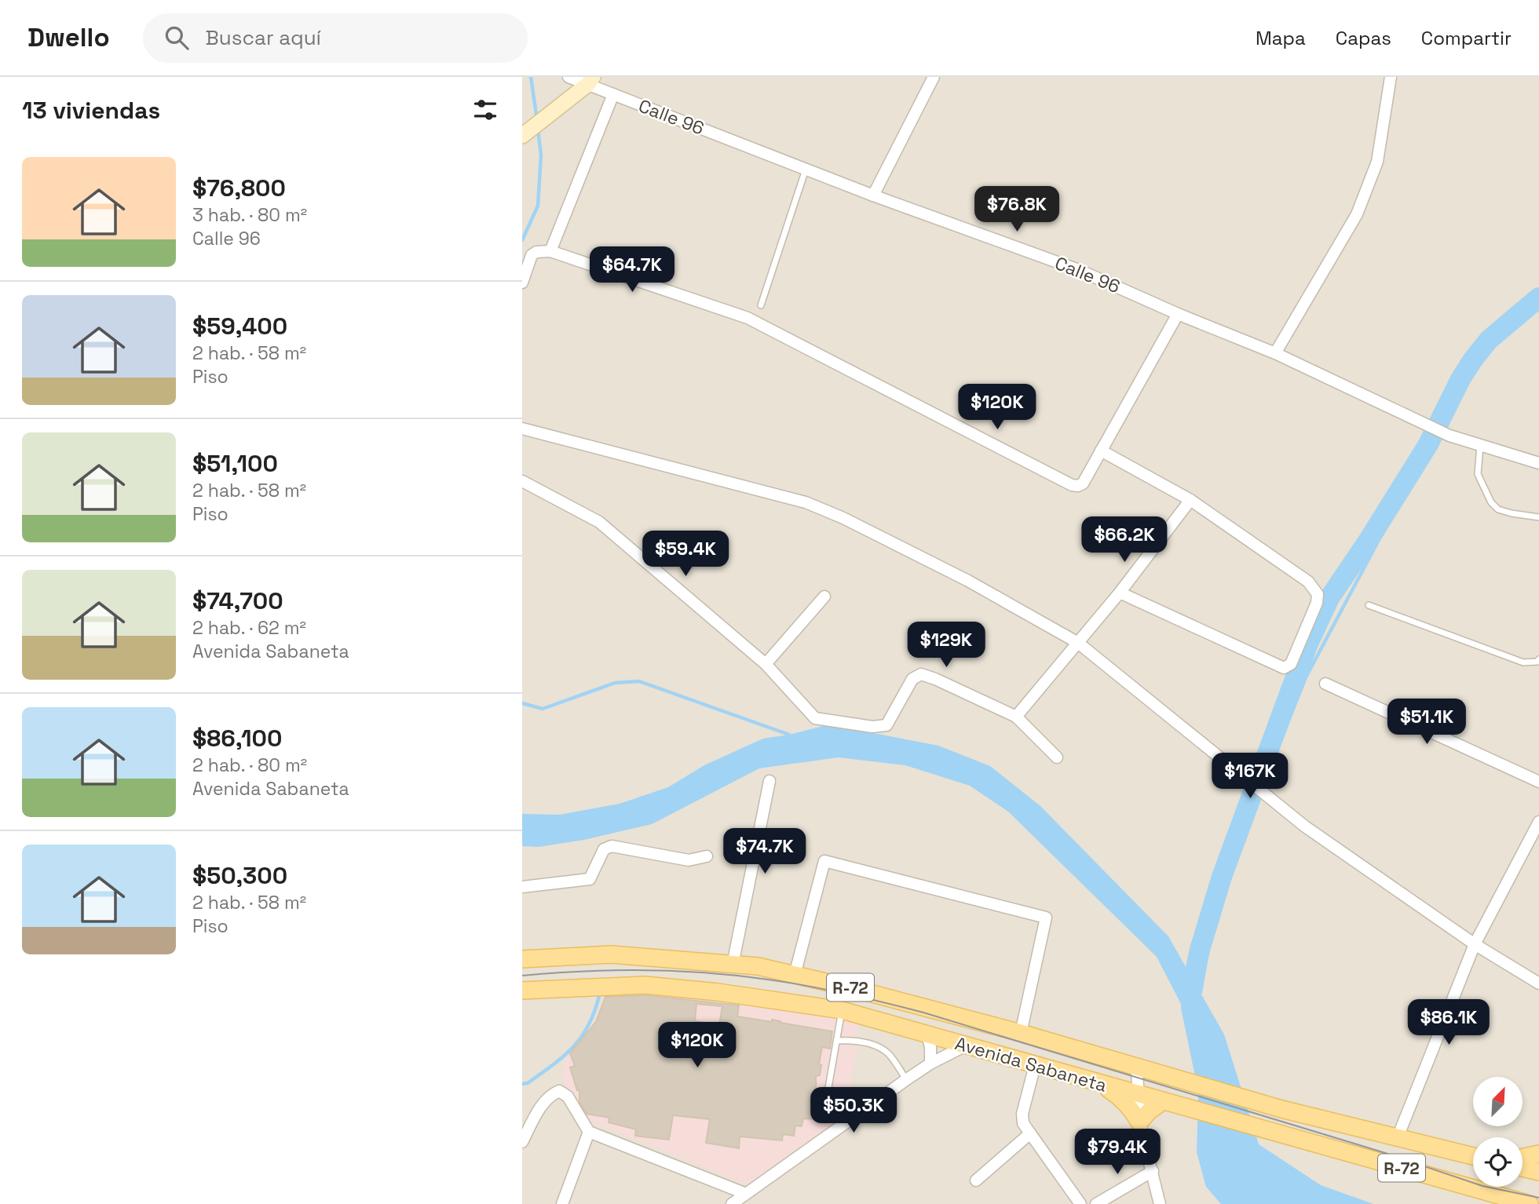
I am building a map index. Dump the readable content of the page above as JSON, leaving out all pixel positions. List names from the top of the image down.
{
  "streets": {
    "main road": ["R-72", "Avenida Sabaneta"],
    "street": ["Calle 96"]
  },
  "north": "top right",
  "page": {
    "header": "Dwello",
    "search": "Buscar aquí",
    "nav": ["Mapa", "Capas", "Compartir"],
    "heading": "13 viviendas",
    "list": [
      {
        "name": "$76,800",
        "note": "3 hab. · 80 m² · Calle 96"
      },
      {
        "name": "$59,400",
        "note": "2 hab. · 58 m² · Piso"
      },
      {
        "name": "$51,100",
        "note": "2 hab. · 58 m² · Piso"
      },
      {
        "name": "$74,700",
        "note": "2 hab. · 62 m² · Avenida Sabaneta"
      },
      {
        "name": "$86,100",
        "note": "2 hab. · 80 m² · Avenida Sabaneta"
      },
      {
        "name": "$50,300",
        "note": "2 hab. · 58 m² · Piso"
      }
    ],
    "price": [
      "$76.8K",
      "$64.7K",
      "$120K",
      "$66.2K",
      "$59.4K",
      "$129K",
      "$51.1K",
      "$167K",
      "$74.7K",
      "$86.1K",
      "$120K",
      "$50.3K",
      "$79.4K"
    ]
  }
}
